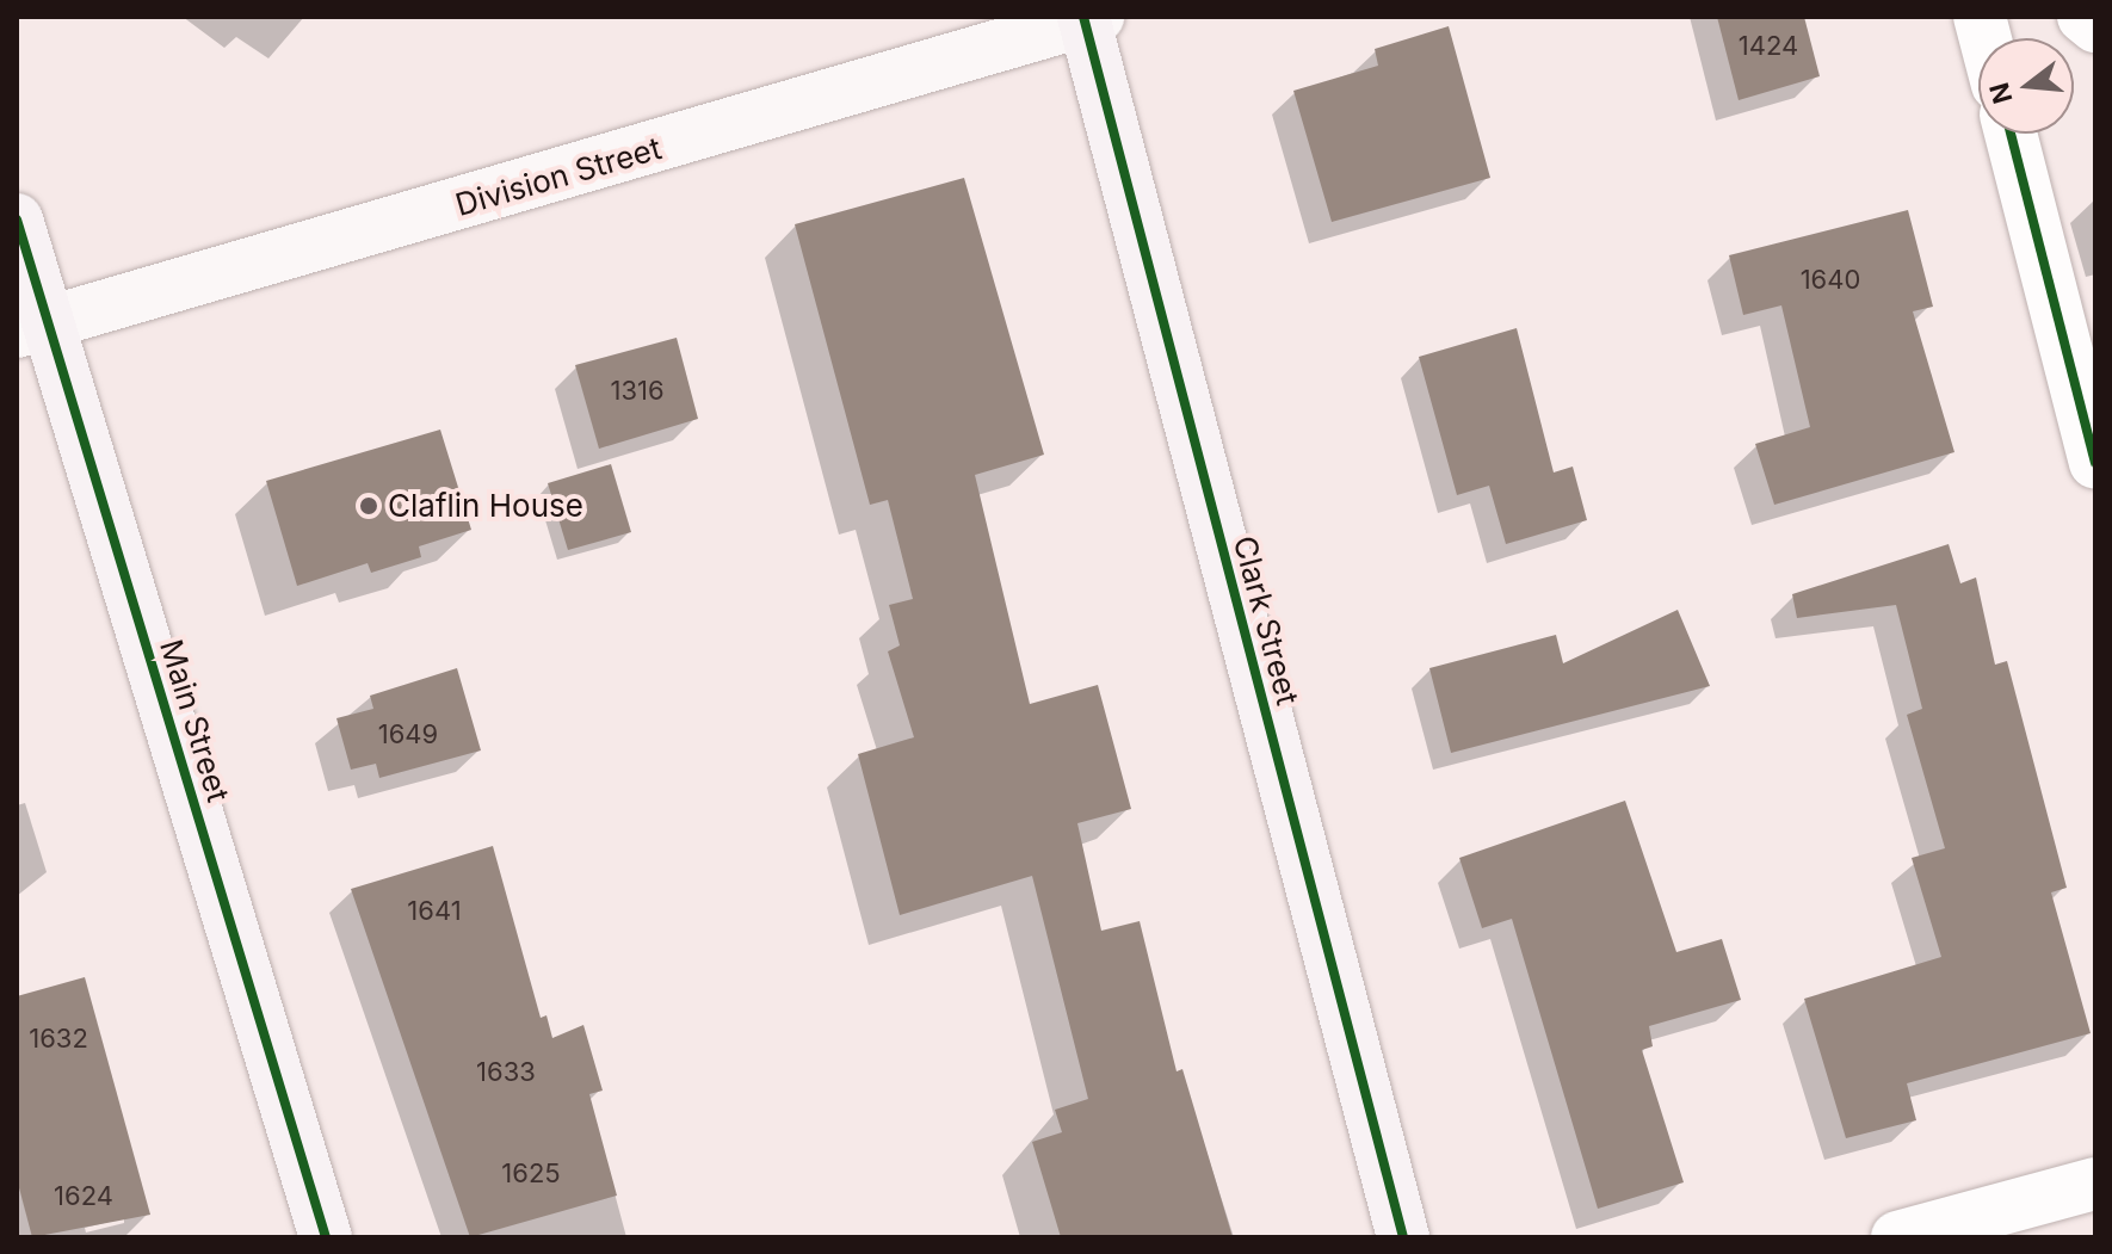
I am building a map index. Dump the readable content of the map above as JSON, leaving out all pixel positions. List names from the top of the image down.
{
  "streets": {
    "main road": ["Division Street", "Clark Street", "Main Street"]
  },
  "crossings": [
    ["Division Street", "Clark Street"],
    ["Division Street", "Main Street"]
  ],
  "places": ["Claflin House"],
  "house_numbers": [
    "1424",
    "1640",
    "1316",
    "1649",
    "1641",
    "1632",
    "1633",
    "1625",
    "1624"
  ],
  "north": "left"
}
